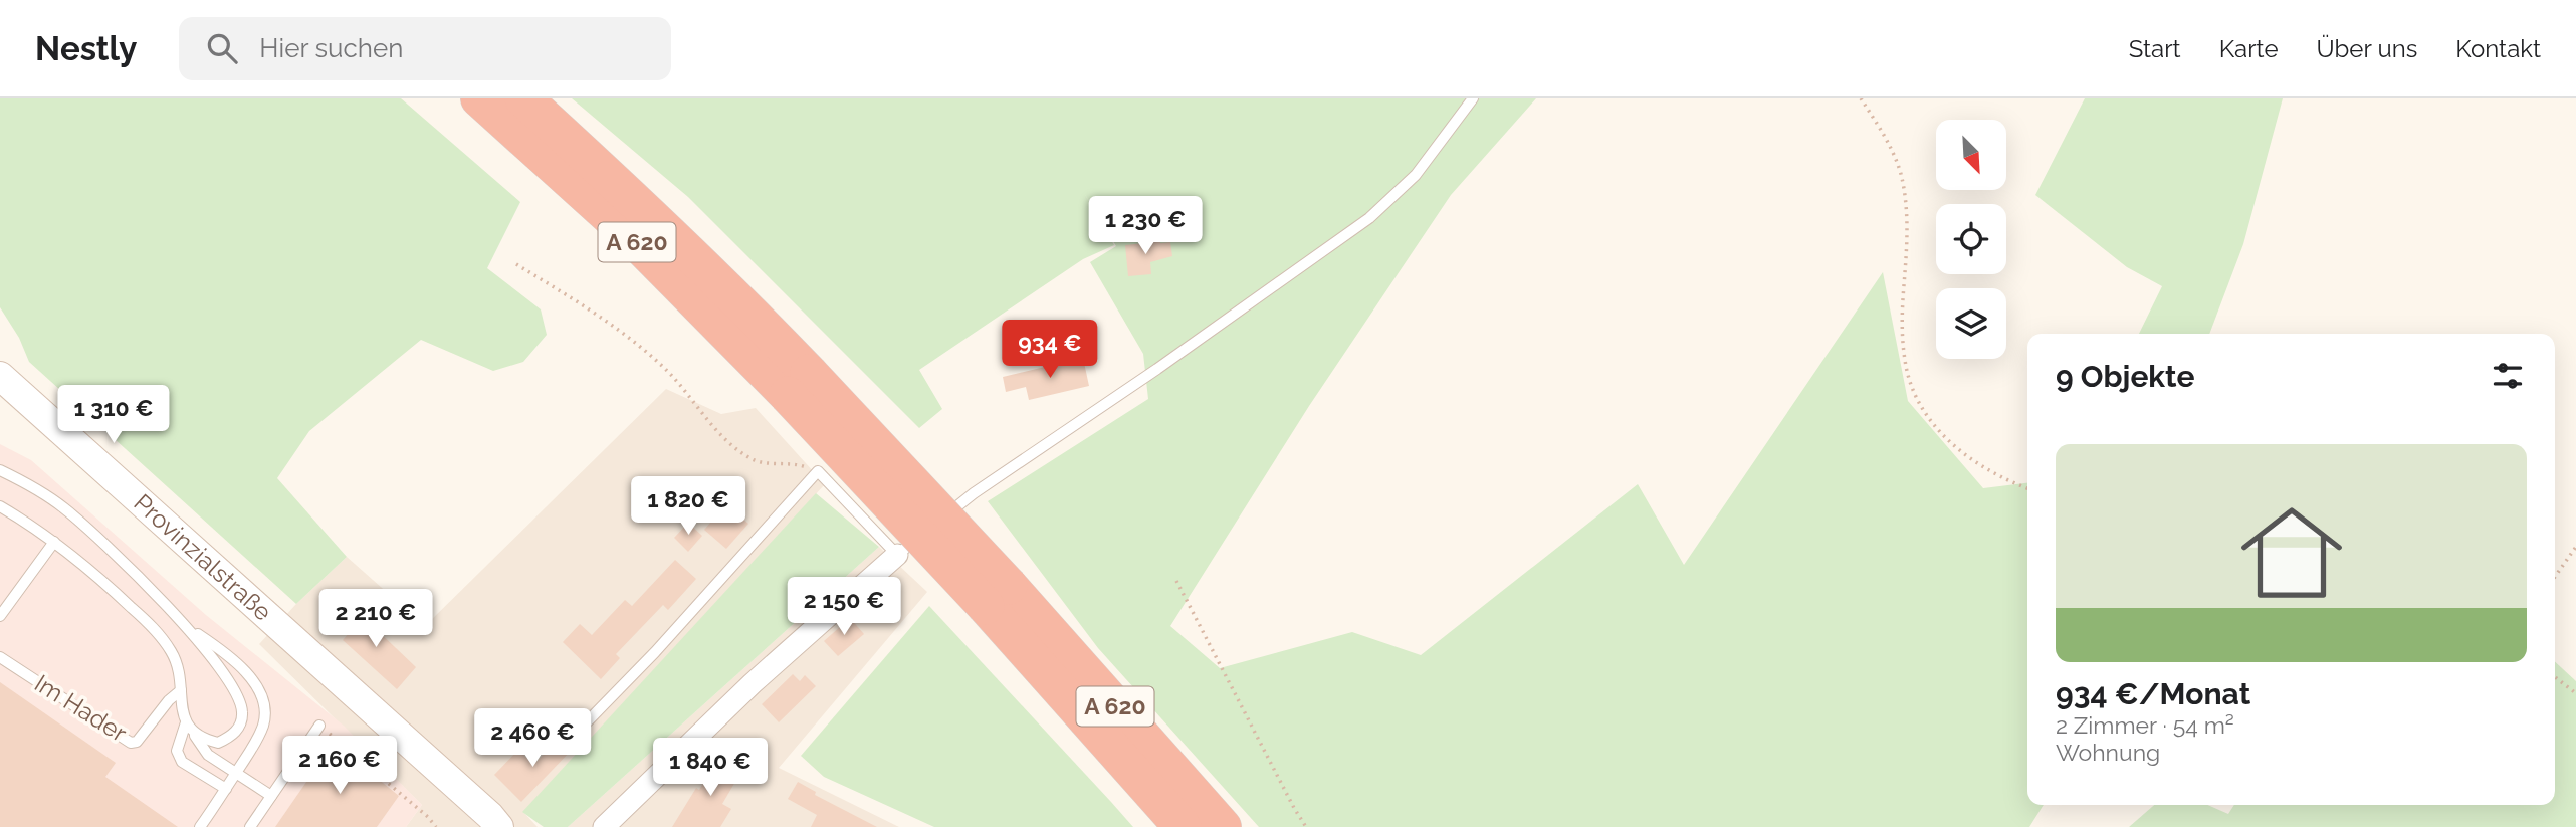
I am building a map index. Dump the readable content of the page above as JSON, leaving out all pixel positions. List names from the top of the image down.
{
  "streets": {
    "highway": ["A 620"],
    "main road": ["Provinzialstraße"],
    "lane": ["Im Hader"]
  },
  "north": "bottom right",
  "page": {
    "header": "Nestly",
    "search": "Hier suchen",
    "nav": [
      "Start",
      "Karte",
      "Über uns",
      "Kontakt"
    ],
    "price": [
      "1 230 €",
      "934 €",
      "1 310 €",
      "1 820 €",
      "2 150 €",
      "2 210 €",
      "2 460 €",
      "2 160 €",
      "1 840 €"
    ],
    "heading": "9 Objekte",
    "list": [
      {
        "name": "934 €/Monat",
        "note": "2 Zimmer · 54 m² · Wohnung"
      }
    ]
  }
}
